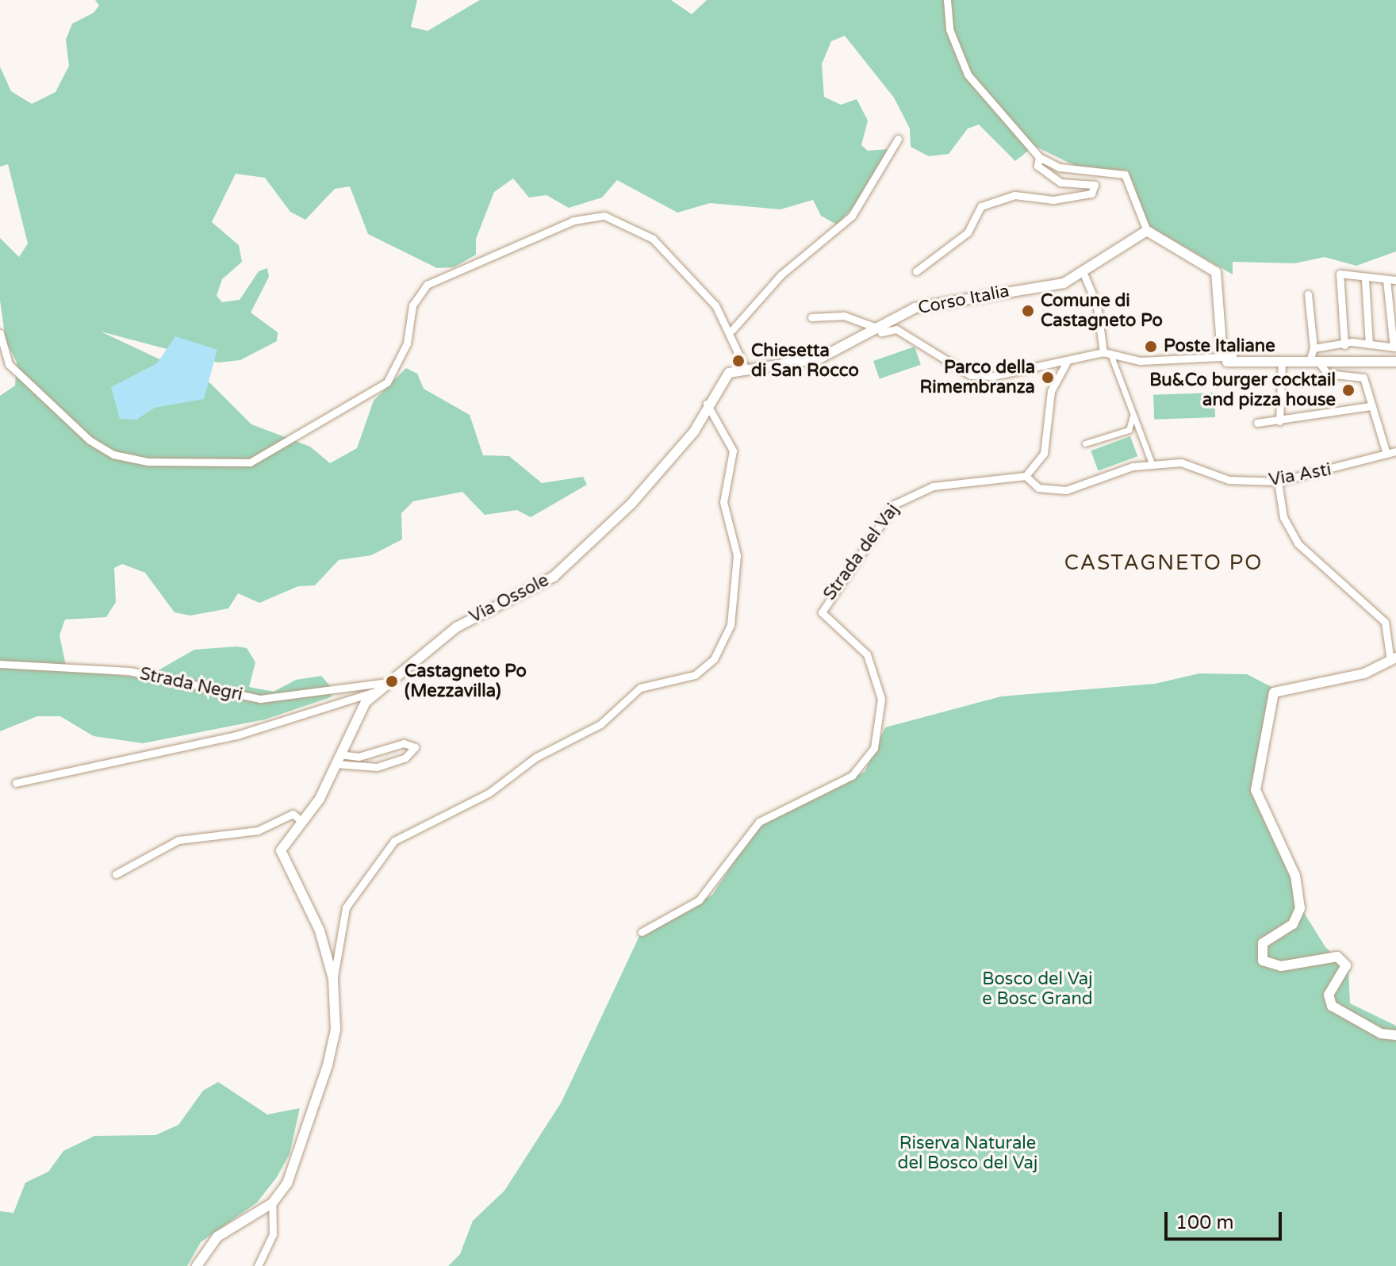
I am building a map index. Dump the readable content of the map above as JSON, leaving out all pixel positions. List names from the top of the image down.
{
  "streets": {
    "street": [
      "Corso Italia",
      "Via Asti",
      "Strada del Vaj",
      "Via Ossole",
      "Strada Negri"
    ]
  },
  "crossings": [
    ["Corso Italia", "Via Ossole"],
    ["Via Asti", "Strada del Vaj"],
    ["Via Ossole", "Strada Negri"]
  ],
  "districts": ["CASTAGNETO PO"],
  "parks": ["Bosco del Vaj e Bosc Grand", "Riserva Naturale del Bosco del Vaj"],
  "places": [
    "Comune di Castagneto Po",
    "Poste Italiane",
    "Chiesetta di San Rocco",
    "Parco della Rimembranza",
    "Bu&Co burger cocktail and pizza house",
    "Castagneto Po (Mezzavilla)"
  ],
  "scale_bar": "100 m"
}
